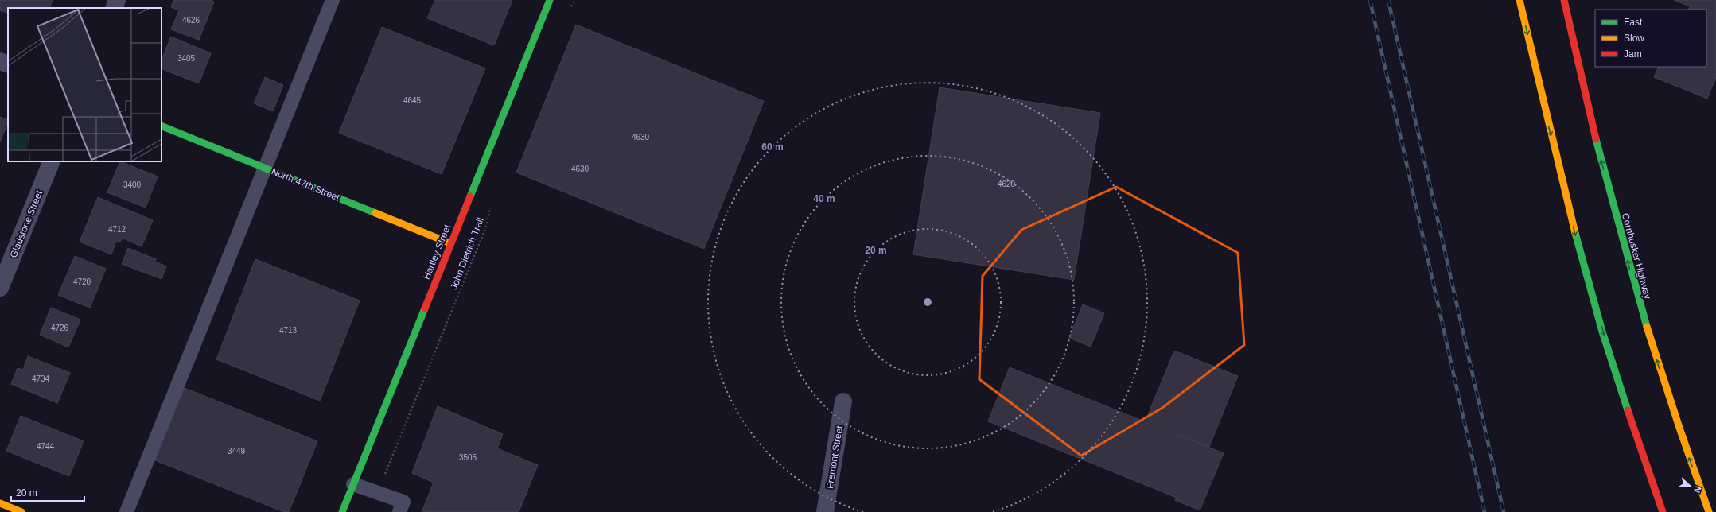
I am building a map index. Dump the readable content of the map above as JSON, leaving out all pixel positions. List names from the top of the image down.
{
  "streets": {
    "main road": ["North 47th Street", "Hartley Street", "Cornhusker Highway"],
    "street": ["Gladstone Street", "Fremont Street"],
    "path": ["John Dietrich Trail"]
  },
  "crossings": [
    ["North 47th Street", "Hartley Street"]
  ],
  "house_numbers": [
    "4626",
    "3405",
    "4645",
    "4630",
    "4630",
    "4620",
    "3400",
    "4712",
    "4720",
    "4726",
    "4713",
    "4734",
    "4744",
    "3449",
    "3505"
  ],
  "legend": ["Fast", "Slow", "Jam"],
  "scale_bar": "20 m",
  "north": "right",
  "rings": ["60 m", "40 m", "20 m"]
}
